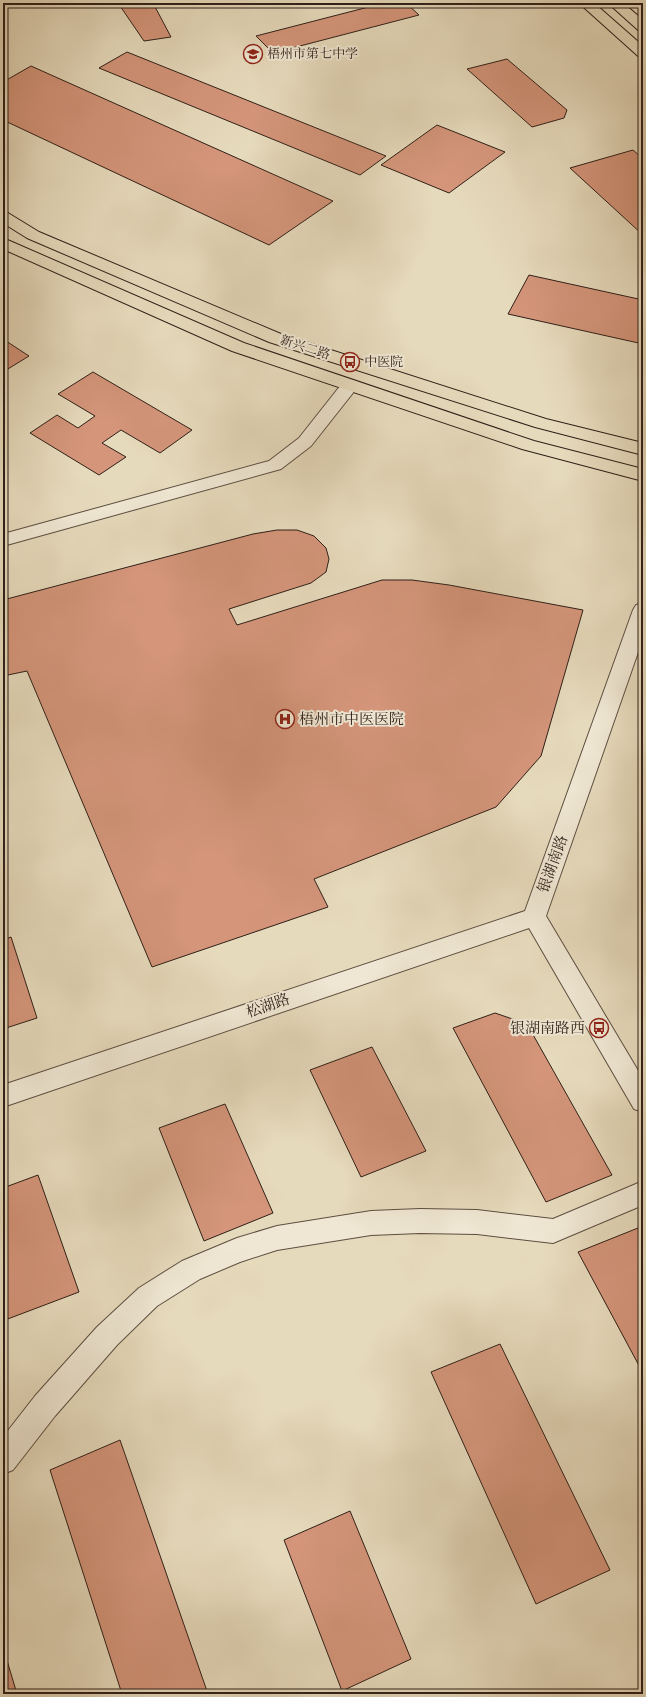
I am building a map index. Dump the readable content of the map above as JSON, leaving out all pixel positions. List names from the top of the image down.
{
  "streets": {
    "main road": ["新兴二路"],
    "street": ["银湖南路", "松湖路"]
  },
  "crossings": [
    ["银湖南路", "松湖路"]
  ],
  "places": {
    "school or university": ["梧州市第七中学"],
    "bus stop": ["中医院", "银湖南路西"],
    "hospital": ["梧州市中医医院"]
  }
}
